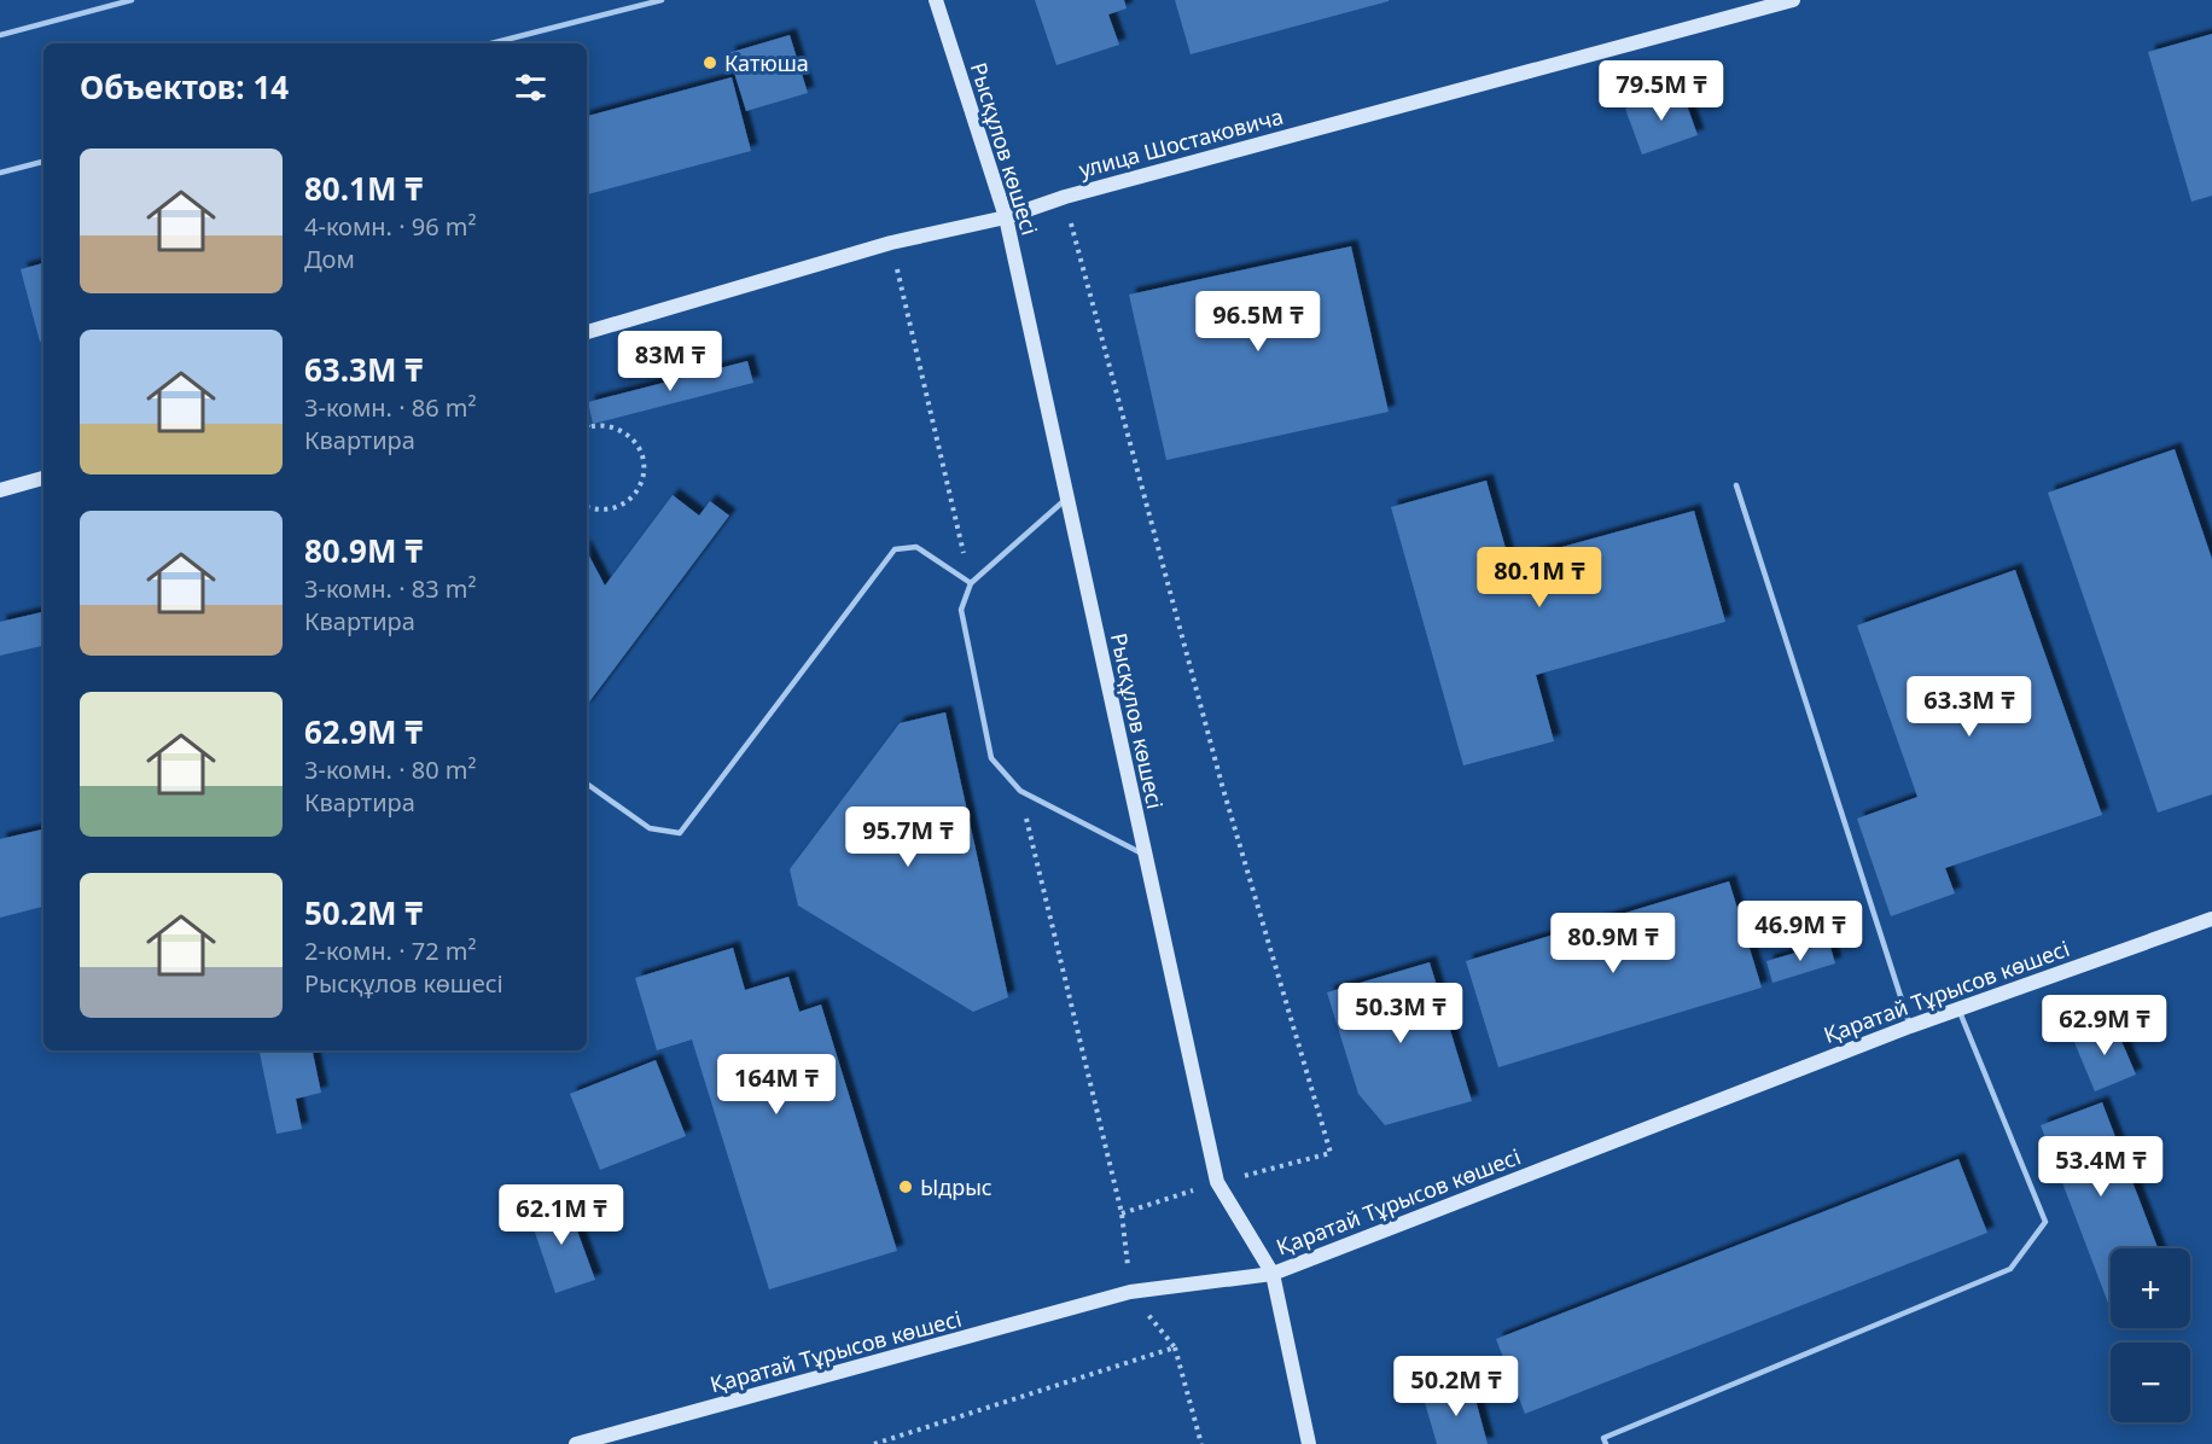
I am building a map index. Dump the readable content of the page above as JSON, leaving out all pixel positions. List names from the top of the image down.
{
  "streets": {
    "street": ["улица Шостаковича", "Рысқұлов көшесі", "Қаратай Тұрысов көшесі"]
  },
  "crossings": [
    ["улица Шостаковича", "Рысқұлов көшесі"],
    ["Рысқұлов көшесі", "Қаратай Тұрысов көшесі"]
  ],
  "places": ["Катюша", "Ыдрыс"],
  "page": {
    "heading": "Объектов: 14",
    "price": [
      "79.5M ₸",
      "96.5M ₸",
      "83M ₸",
      "80.1M ₸",
      "63.3M ₸",
      "95.7M ₸",
      "46.9M ₸",
      "80.9M ₸",
      "50.3M ₸",
      "62.9M ₸",
      "164M ₸",
      "53.4M ₸",
      "62.1M ₸",
      "50.2M ₸"
    ],
    "list": [
      {
        "name": "80.1M ₸",
        "note": "4-комн. · 96 m² · Дом"
      },
      {
        "name": "63.3M ₸",
        "note": "3-комн. · 86 m² · Квартира"
      },
      {
        "name": "80.9M ₸",
        "note": "3-комн. · 83 m² · Квартира"
      },
      {
        "name": "62.9M ₸",
        "note": "3-комн. · 80 m² · Квартира"
      },
      {
        "name": "50.2M ₸",
        "note": "2-комн. · 72 m² · Рысқұлов көшесі"
      }
    ],
    "map_buttons": ["+", "−"]
  }
}
